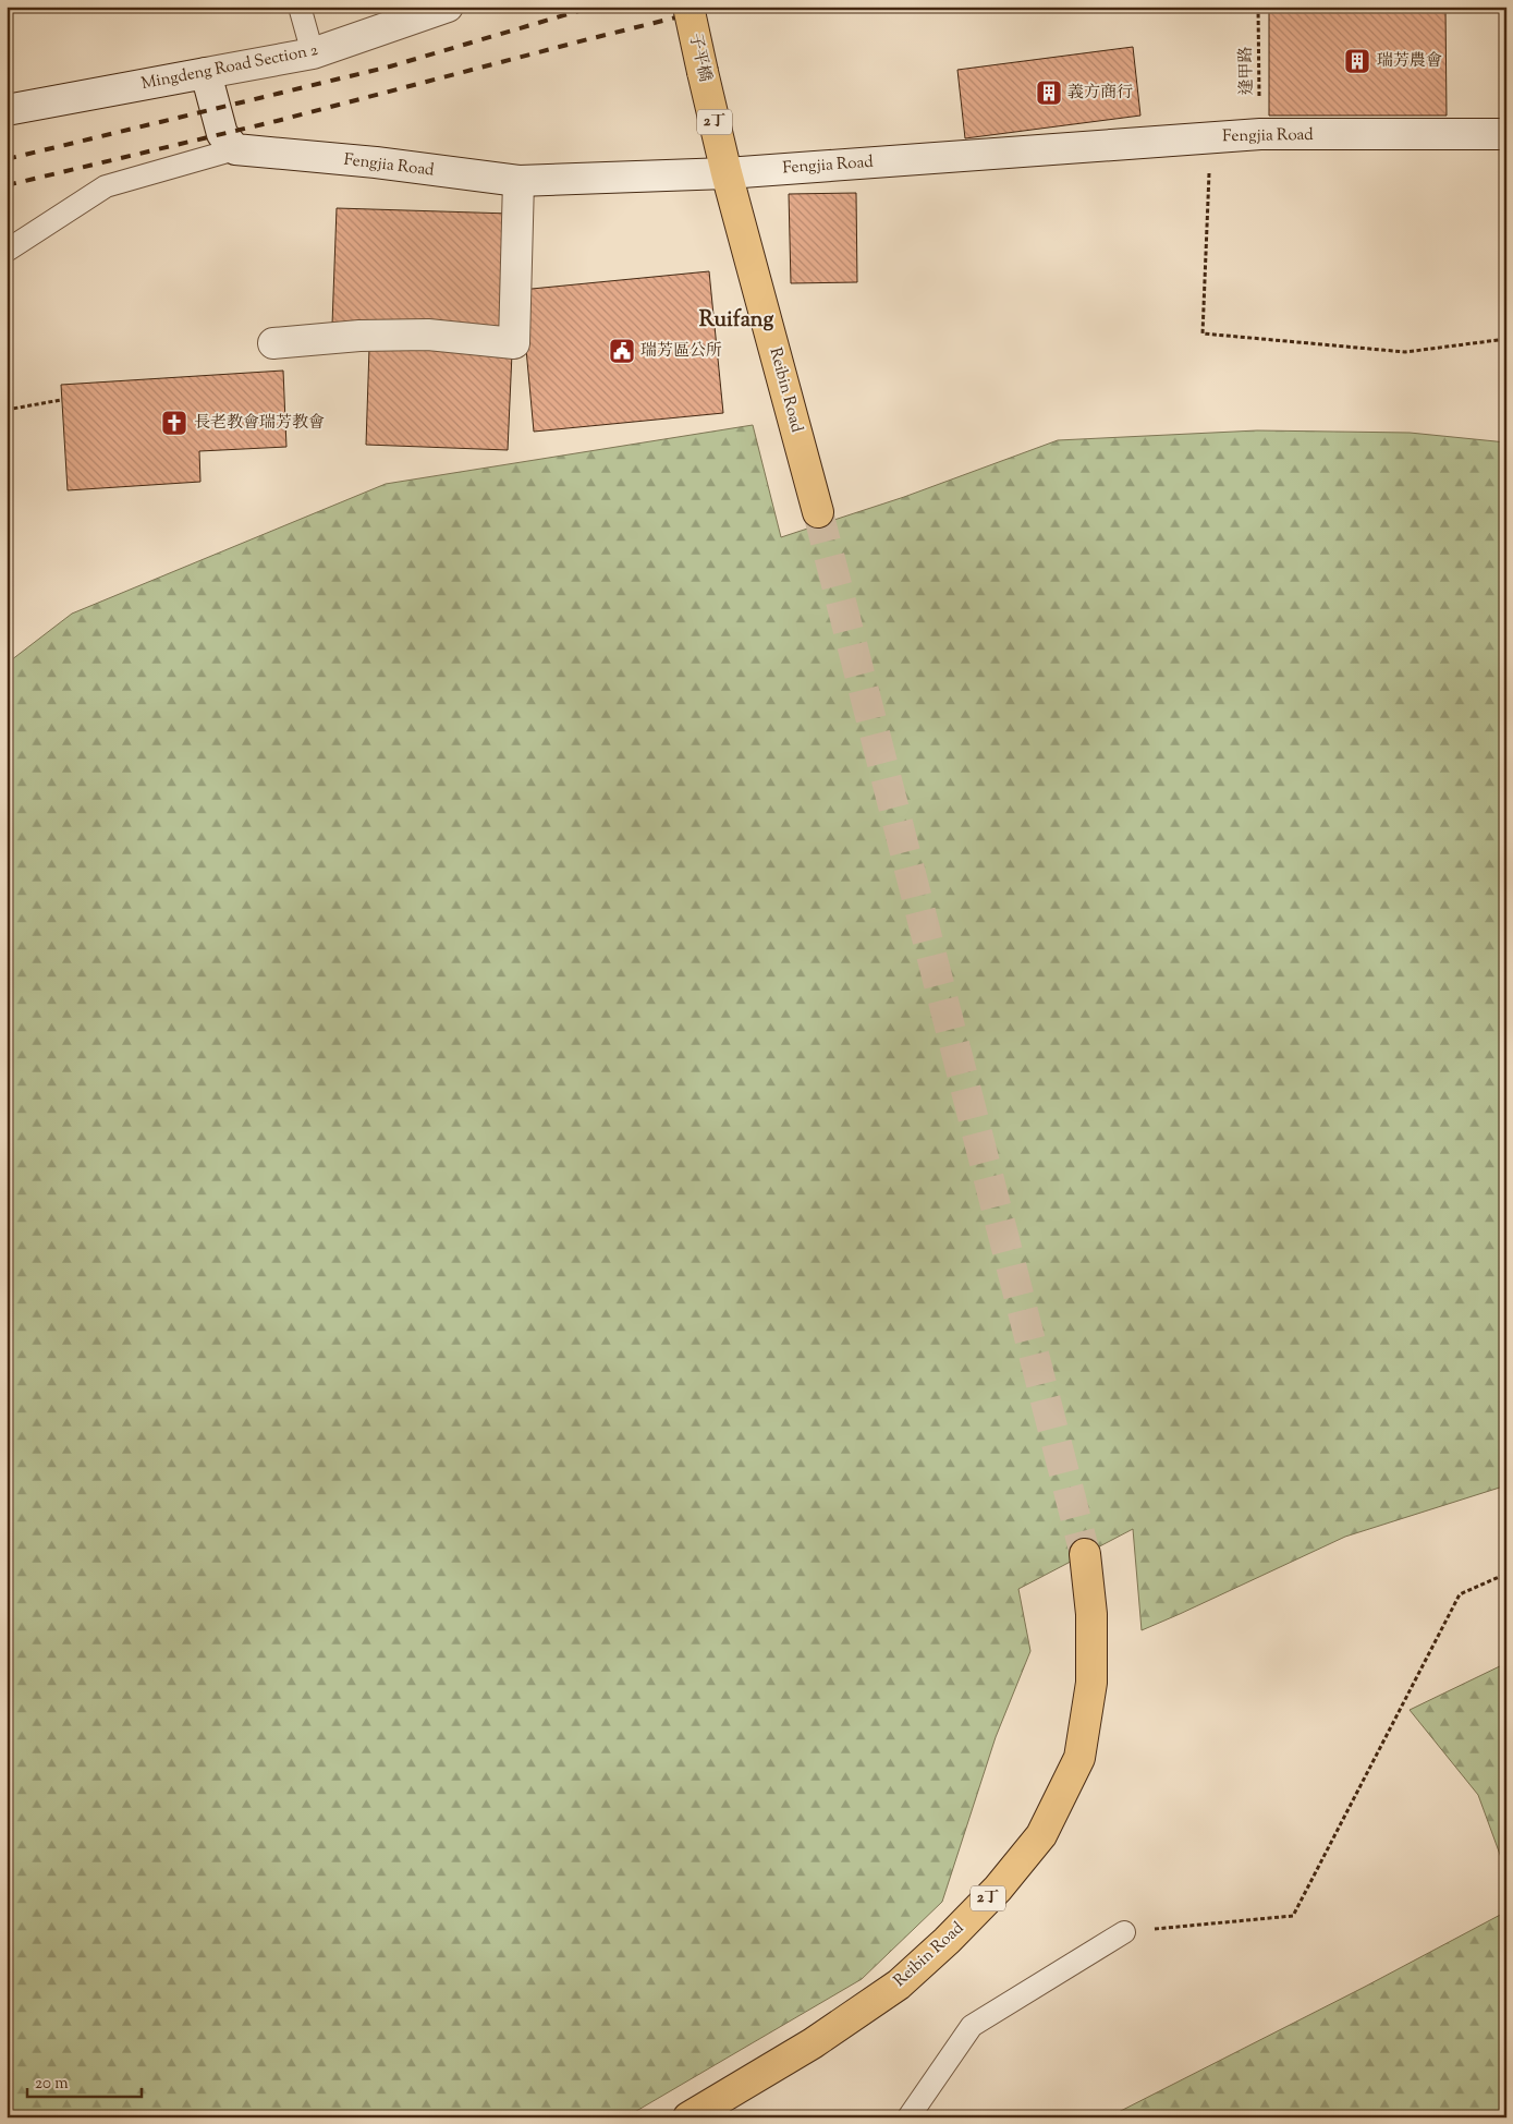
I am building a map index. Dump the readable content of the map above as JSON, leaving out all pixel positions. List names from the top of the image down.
{
  "streets": {
    "main road": [
      "子平橋",
      "Mingdeng Road Section 2",
      "2丁",
      "Fengjia Road",
      "Reibin Road"
    ],
    "path": ["逢甲路"]
  },
  "crossings": [
    ["子平橋", "Fengjia Road"],
    ["子平橋", "Reibin Road"],
    ["逢甲路", "Fengjia Road"],
    ["Fengjia Road", "Reibin Road"]
  ],
  "districts": ["Ruifang"],
  "places": {
    "building": ["瑞芳農會", "義方商行"],
    "public building": ["瑞芳區公所"],
    "church": ["長老教會瑞芳教會"]
  },
  "scale_bar": "20 m"
}
